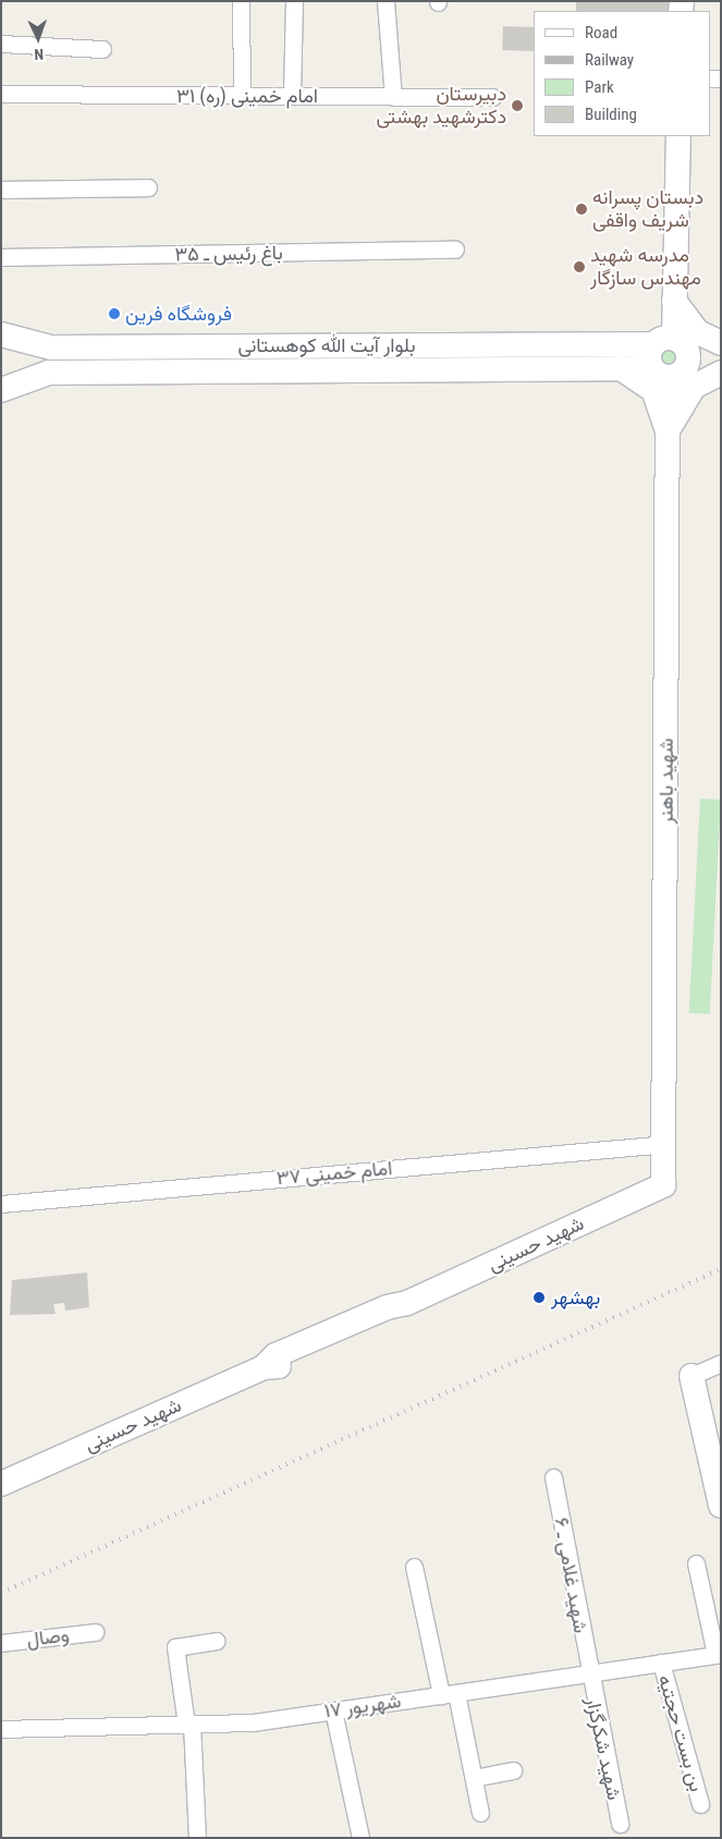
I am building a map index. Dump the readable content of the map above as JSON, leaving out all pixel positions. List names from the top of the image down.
{
  "streets": {
    "main road": ["بلوار آیت الله کوهستانی", "شهید باهنر", "شهید حسینی"],
    "street": [
      "امام خمینی (ره) ۳۱",
      "باغ رئیس ـ ۳۵",
      "امام خمینی ۳۷",
      "شهید غلامی ـ ۶",
      "وصال",
      "۱۷ شهریور",
      "بن بست حجتیه",
      "شهید شکرگزار"
    ]
  },
  "crossings": [
    ["بلوار آیت الله کوهستانی", "شهید باهنر"],
    ["شهید باهنر", "امام خمینی ۳۷"],
    ["شهید باهنر", "شهید حسینی"],
    ["شهید غلامی ـ ۶", "۱۷ شهریور"],
    ["شهید غلامی ـ ۶", "شهید شکرگزار"],
    ["۱۷ شهریور", "بن بست حجتیه"],
    ["۱۷ شهریور", "شهید شکرگزار"]
  ],
  "places": [
    "دبیرستان دکترشهید بهشتی",
    "دبستان پسرانه شریف واقفی",
    "مدرسه شهید مهندس سازگار",
    "فروشگاه فرین",
    "بهشهر"
  ],
  "legend": [
    "Road",
    "Railway",
    "Park",
    "Building"
  ],
  "north": "bottom"
}
